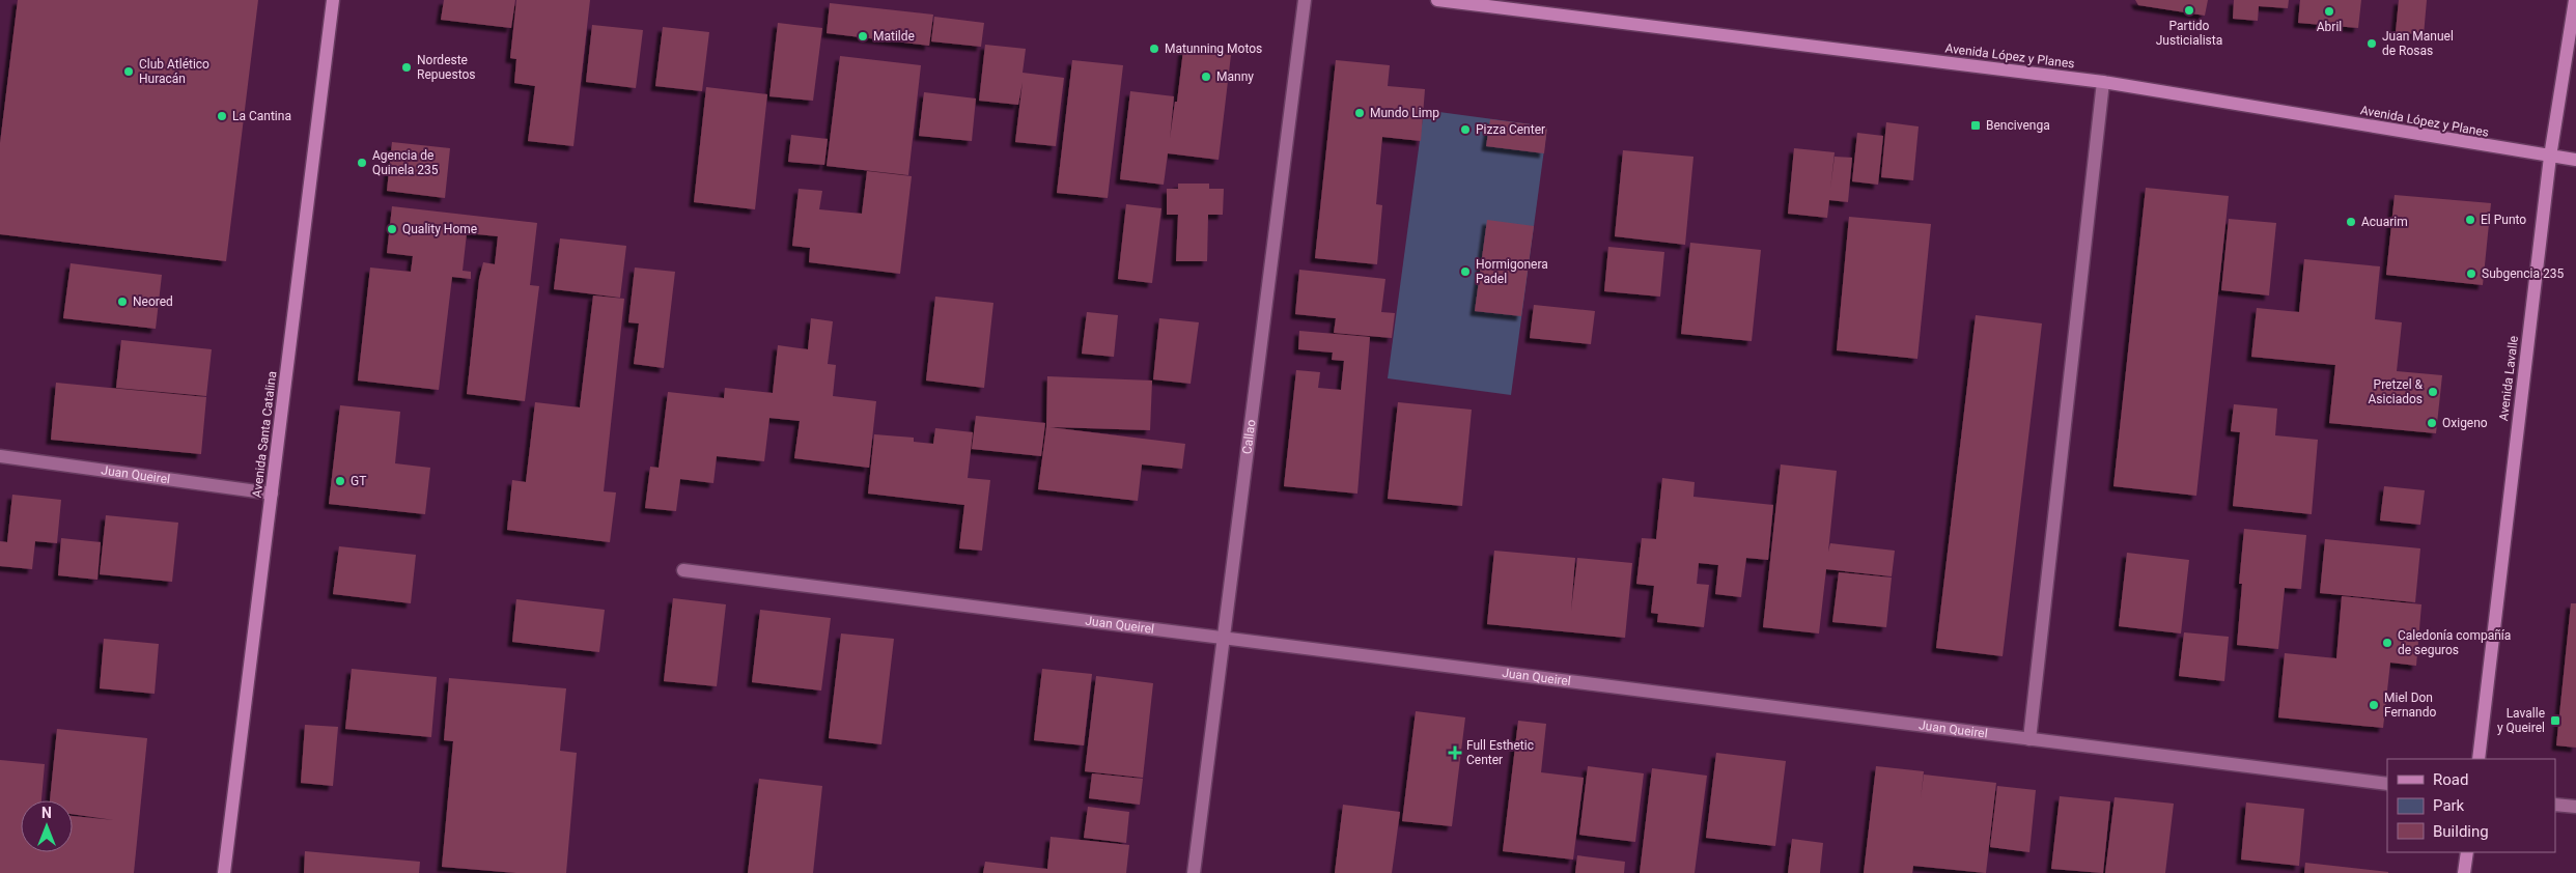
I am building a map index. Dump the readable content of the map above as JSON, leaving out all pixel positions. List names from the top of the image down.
{
  "streets": {
    "main road": ["Avenida López y Planes", "Avenida Lavalle", "Avenida Santa Catalina"],
    "street": ["Callao", "Juan Queirel"]
  },
  "crossings": [
    ["Avenida López y Planes", "Avenida Lavalle"],
    ["Avenida Santa Catalina", "Juan Queirel"],
    ["Callao", "Juan Queirel"]
  ],
  "places": {
    "other": [
      "Partido Justicialista",
      "Abril",
      "Matilde",
      "Juan Manuel de Rosas",
      "Matunning Motos",
      "Nordeste Repuestos",
      "Club Atlético Huracán",
      "Manny",
      "Mundo Limp",
      "La Cantina",
      "Pizza Center",
      "Agencia de Quinela 235",
      "El Punto",
      "Acuarim",
      "Quality Home",
      "Hormigonera Padel",
      "Subgencia 235",
      "Neored",
      "Pretzel & Asiciados",
      "Oxigeno",
      "GT",
      "Caledonía compañía de seguros",
      "Miel Don Fernando"
    ],
    "transit": ["Bencivenga", "Lavalle y Queirel"],
    "health": ["Full Esthetic Center"]
  },
  "legend": ["Road", "Park", "Building"],
  "north": "top"
}
